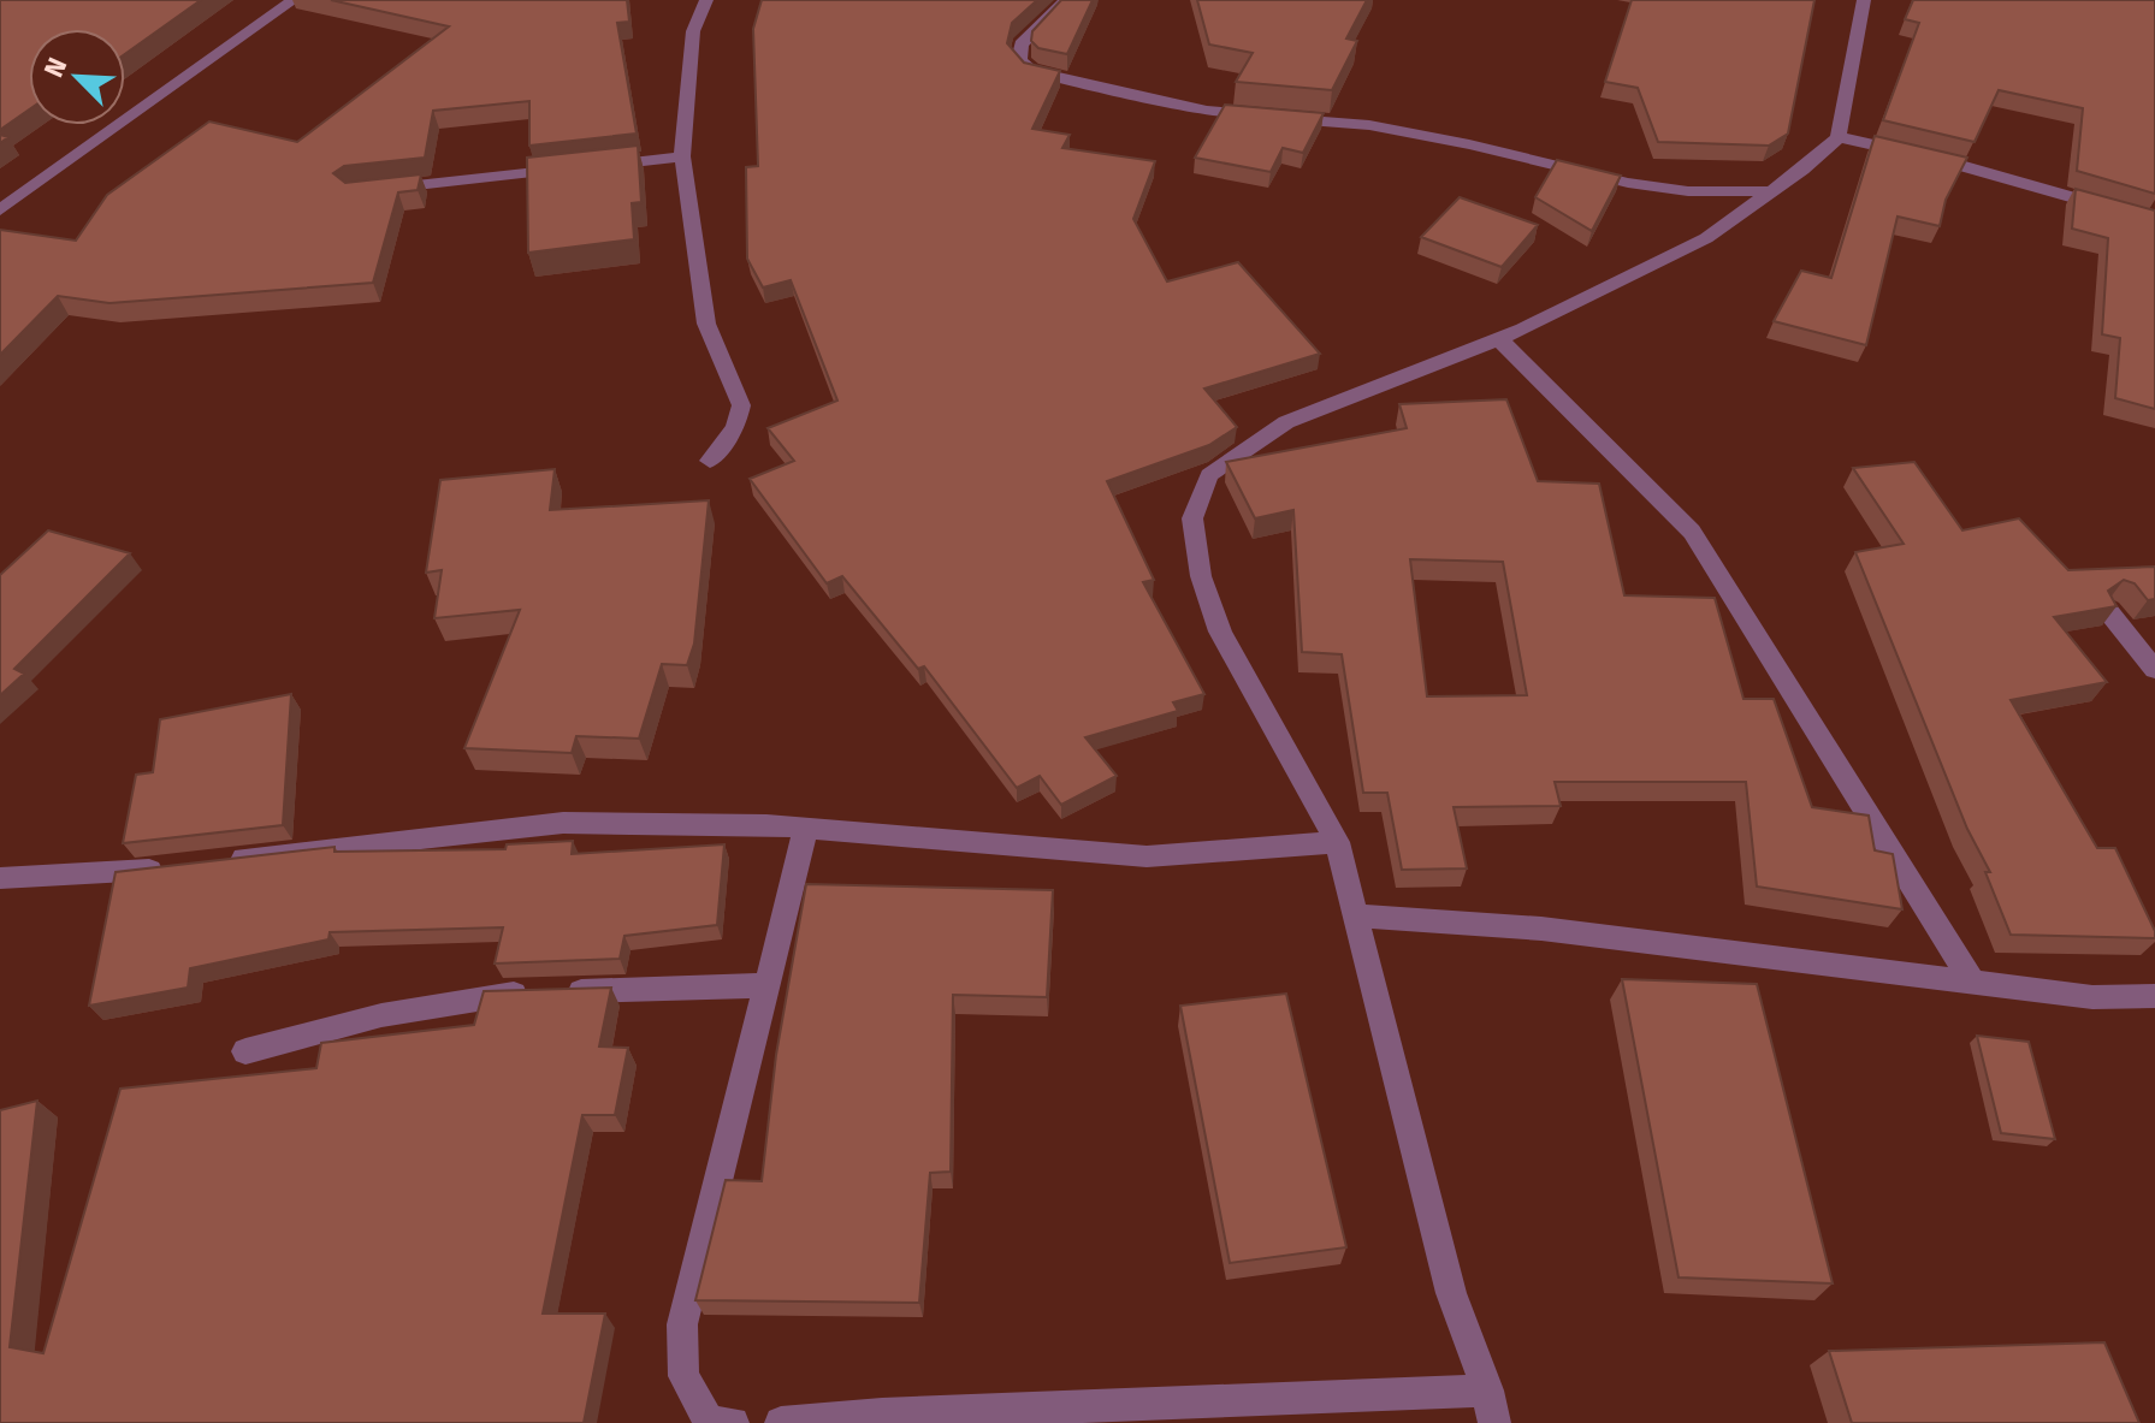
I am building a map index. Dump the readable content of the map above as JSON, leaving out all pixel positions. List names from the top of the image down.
{
  "north": "top left"
}
